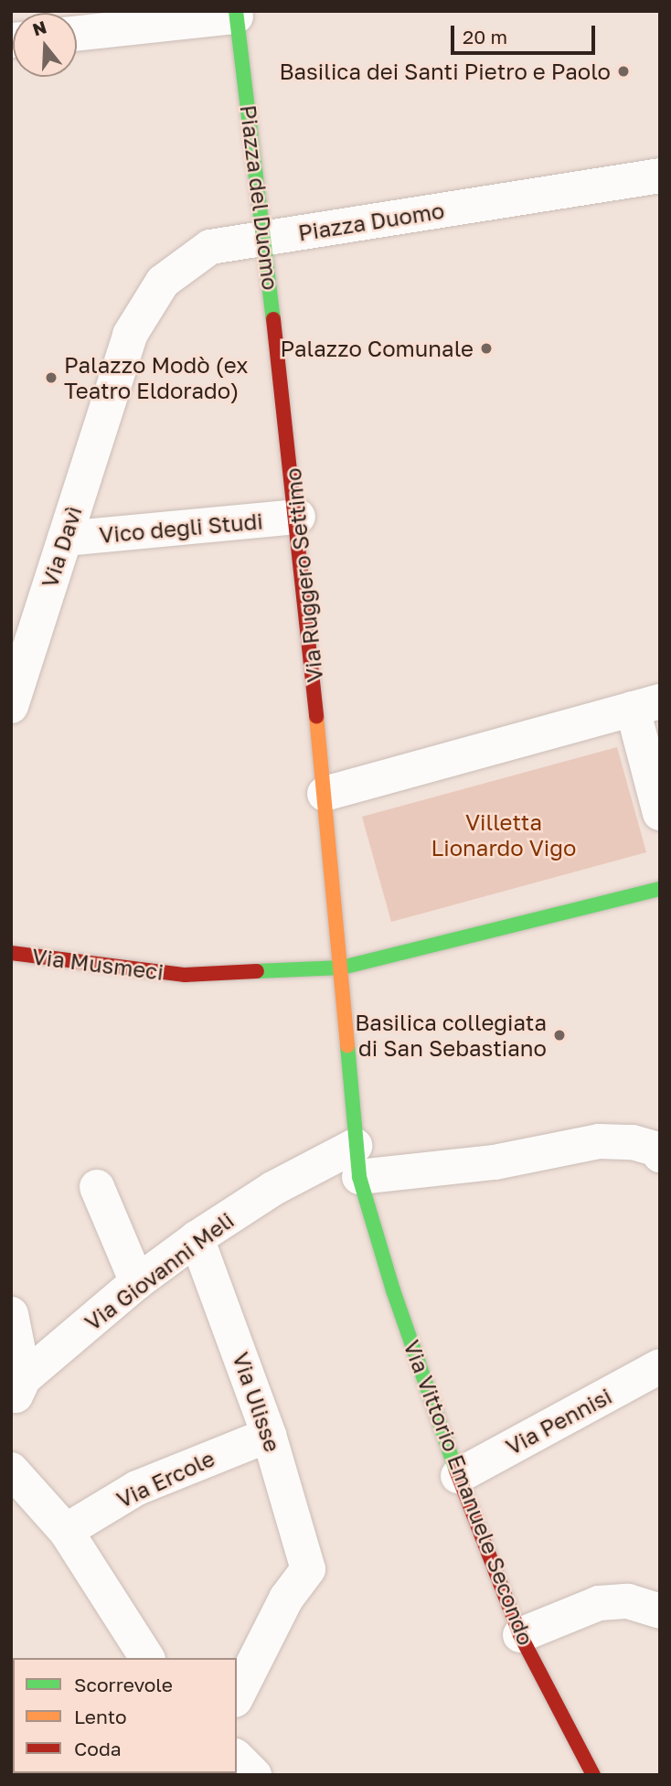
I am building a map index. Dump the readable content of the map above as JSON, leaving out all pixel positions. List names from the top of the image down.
{
  "streets": {
    "street": [
      "Piazza del Duomo",
      "Piazza Duomo",
      "Vico degli Studi",
      "Via Davì",
      "Via Ruggero Settimo",
      "Via Musmeci",
      "Via Giovanni Meli",
      "Via Ulisse",
      "Via Pennisi",
      "Via Ercole",
      "Via Vittorio Emanuele Secondo"
    ]
  },
  "crossings": [
    ["Piazza del Duomo", "Piazza Duomo"],
    ["Piazza del Duomo", "Via Ruggero Settimo"],
    ["Piazza Duomo", "Via Davì"],
    ["Vico degli Studi", "Via Davì"],
    ["Vico degli Studi", "Via Ruggero Settimo"],
    ["Via Ruggero Settimo", "Via Musmeci"],
    ["Via Ruggero Settimo", "Via Vittorio Emanuele Secondo"],
    ["Via Musmeci", "Via Vittorio Emanuele Secondo"],
    ["Via Giovanni Meli", "Via Ulisse"],
    ["Via Giovanni Meli", "Via Vittorio Emanuele Secondo"],
    ["Via Ulisse", "Via Ercole"],
    ["Via Pennisi", "Via Vittorio Emanuele Secondo"]
  ],
  "parks": ["Villetta Lionardo Vigo"],
  "places": [
    "Basilica dei Santi Pietro e Paolo",
    "Palazzo Comunale",
    "Palazzo Modò (ex Teatro Eldorado)",
    "Basilica collegiata di San Sebastiano"
  ],
  "legend": ["Scorrevole", "Lento", "Coda"],
  "scale_bar": "20 m",
  "north": "top"
}
